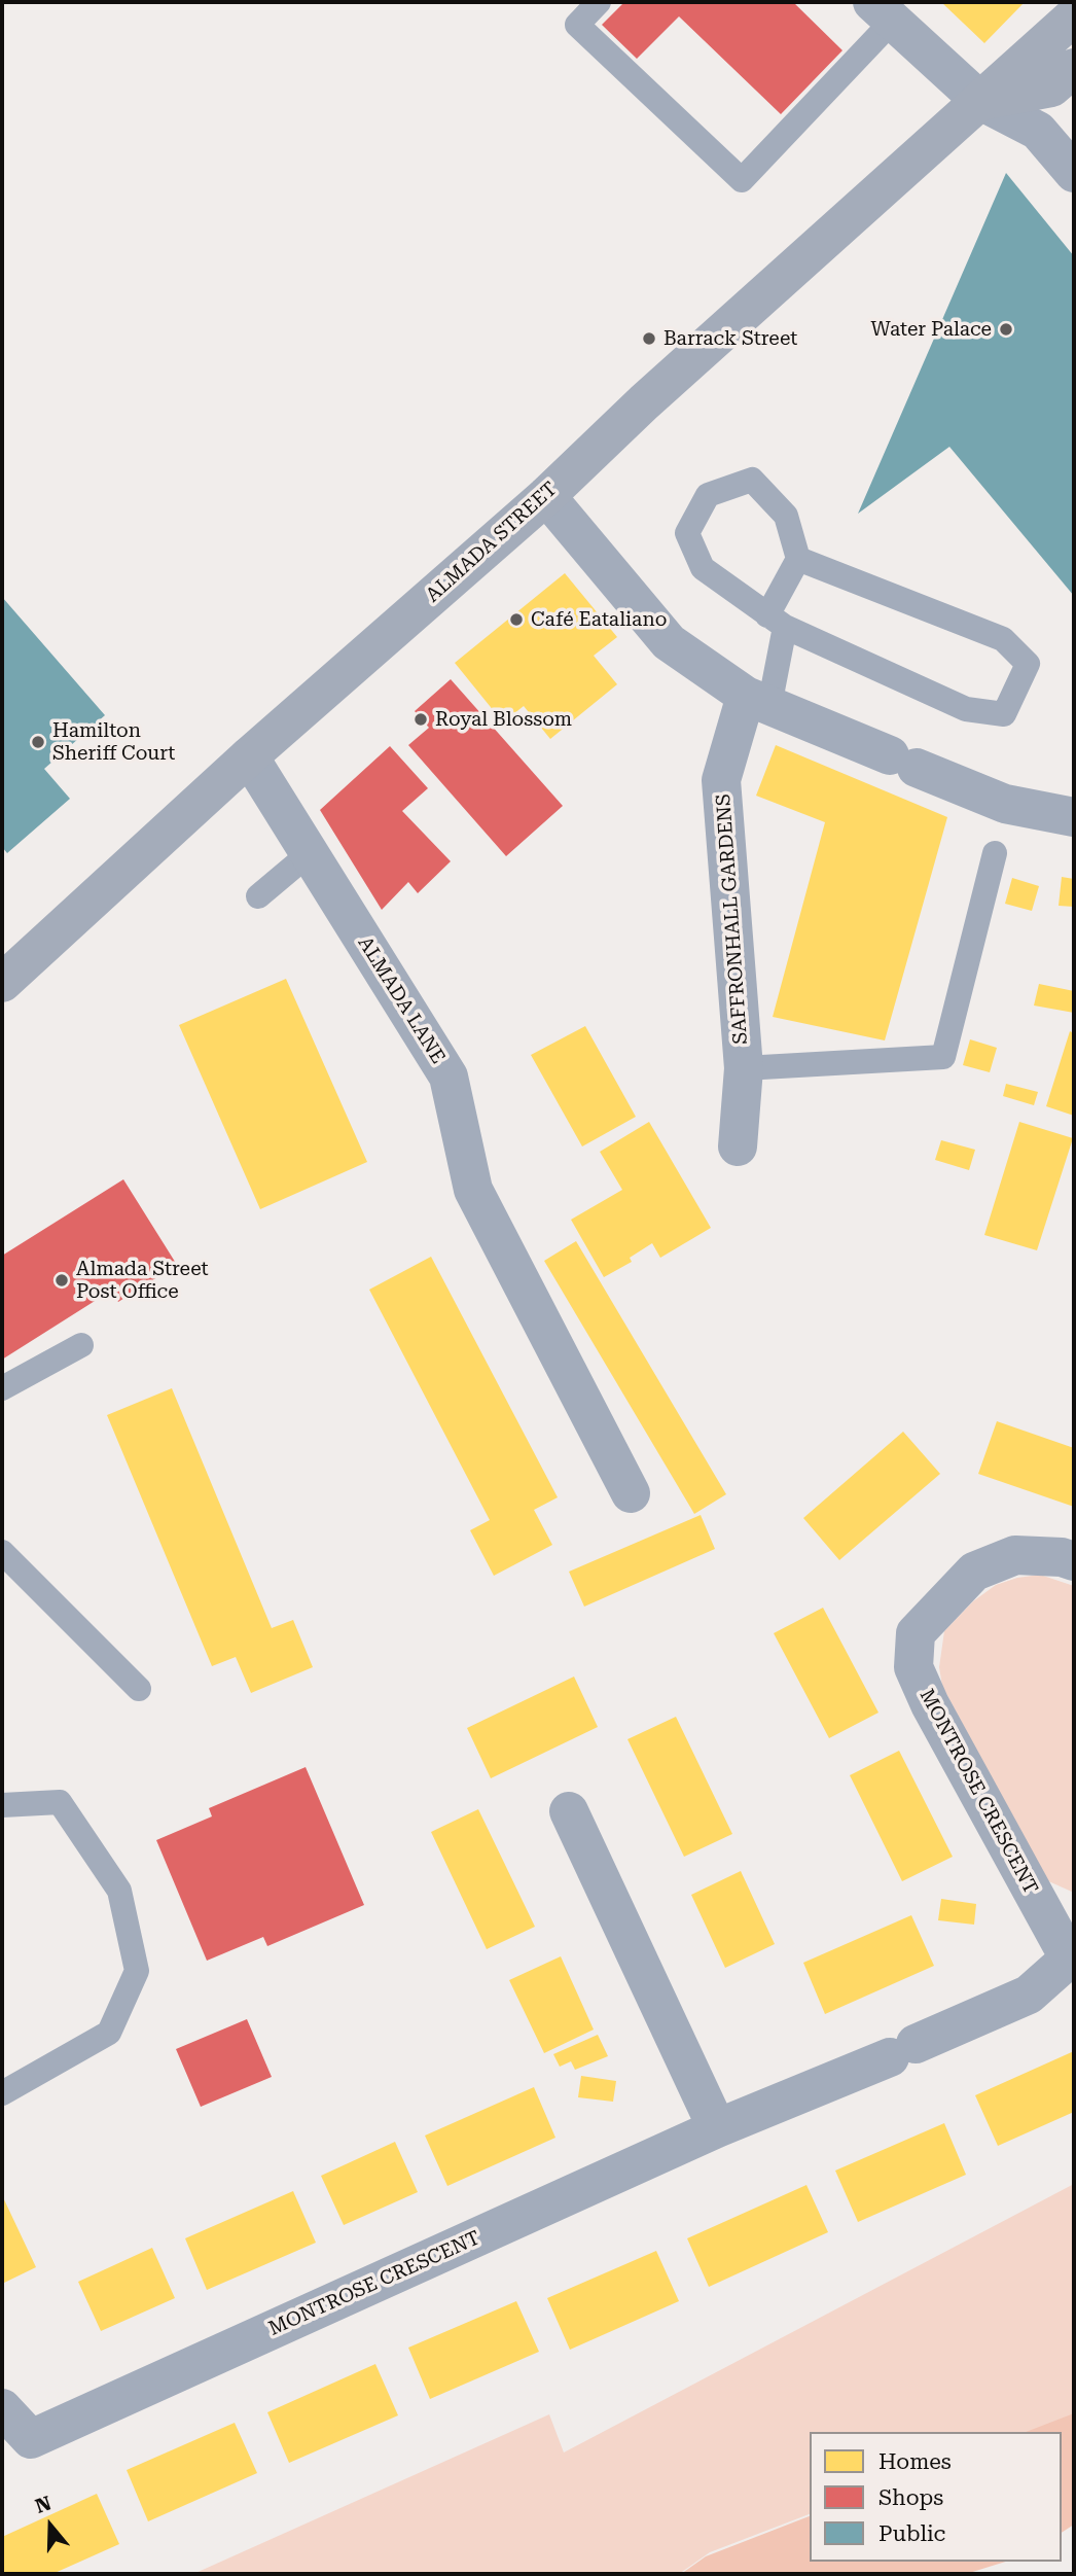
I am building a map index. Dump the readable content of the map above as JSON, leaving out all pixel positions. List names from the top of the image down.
{
  "streets": {
    "main road": ["ALMADA STREET"],
    "street": ["SAFFRONHALL GARDENS", "ALMADA LANE", "MONTROSE CRESCENT"]
  },
  "crossings": [
    ["ALMADA STREET", "ALMADA LANE"]
  ],
  "places": [
    "Water Palace",
    "Barrack Street",
    "Café Eataliano",
    "Royal Blossom",
    "Hamilton Sheriff Court",
    "Almada Street Post Office"
  ],
  "legend": ["Homes", "Shops", "Public"],
  "north": "top"
}
